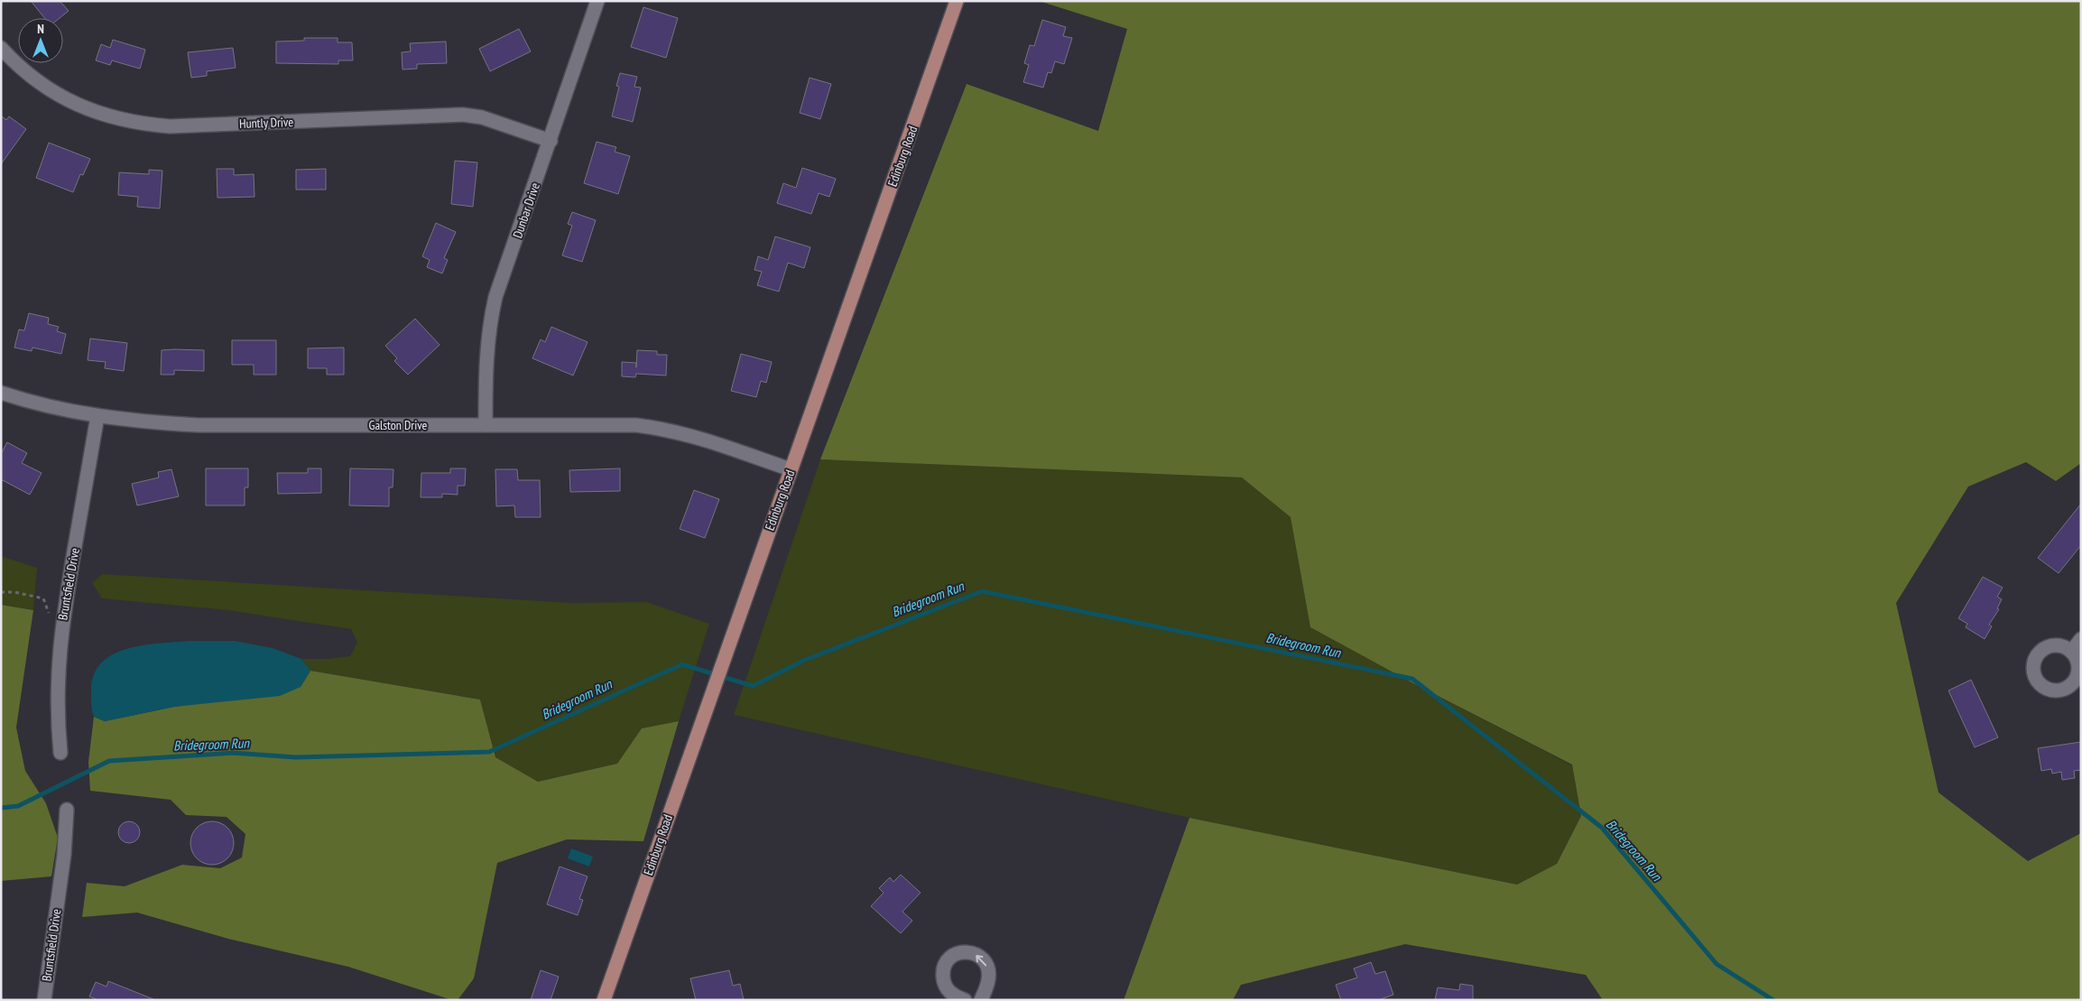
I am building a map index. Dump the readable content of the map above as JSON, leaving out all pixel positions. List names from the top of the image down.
{
  "streets": {
    "main road": ["Edinburg Road"],
    "street": [
      "Huntly Drive",
      "Dunbar Drive",
      "Galston Drive",
      "Bruntsfield Drive"
    ]
  },
  "crossings": [
    ["Huntly Drive", "Dunbar Drive"],
    ["Edinburg Road", "Galston Drive"],
    ["Dunbar Drive", "Galston Drive"],
    ["Galston Drive", "Bruntsfield Drive"]
  ],
  "water": ["Bridegroom Run"],
  "north": "top"
}
